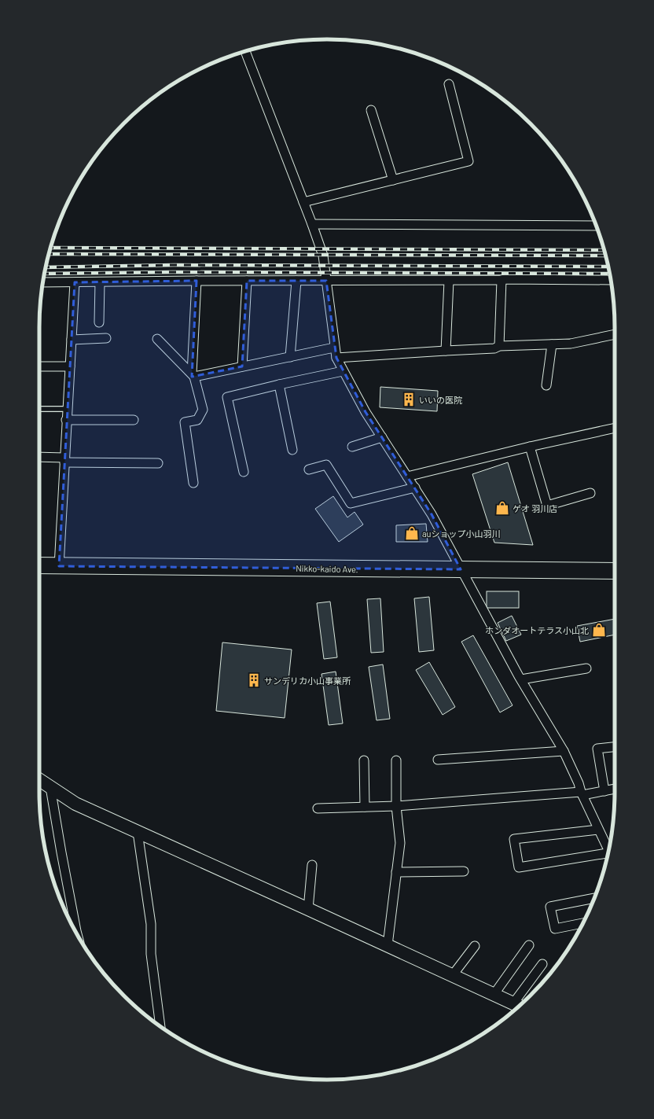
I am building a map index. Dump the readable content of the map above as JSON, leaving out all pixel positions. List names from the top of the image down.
{
  "streets": {
    "highway": ["Nikko-kaido Ave."]
  },
  "places": {
    "building": ["いいの医院", "サンデリカ小山事業所"],
    "shop": ["ゲオ 羽川店", "auショップ小山羽川", "ホンダオートテラス小山北"]
  }
}
